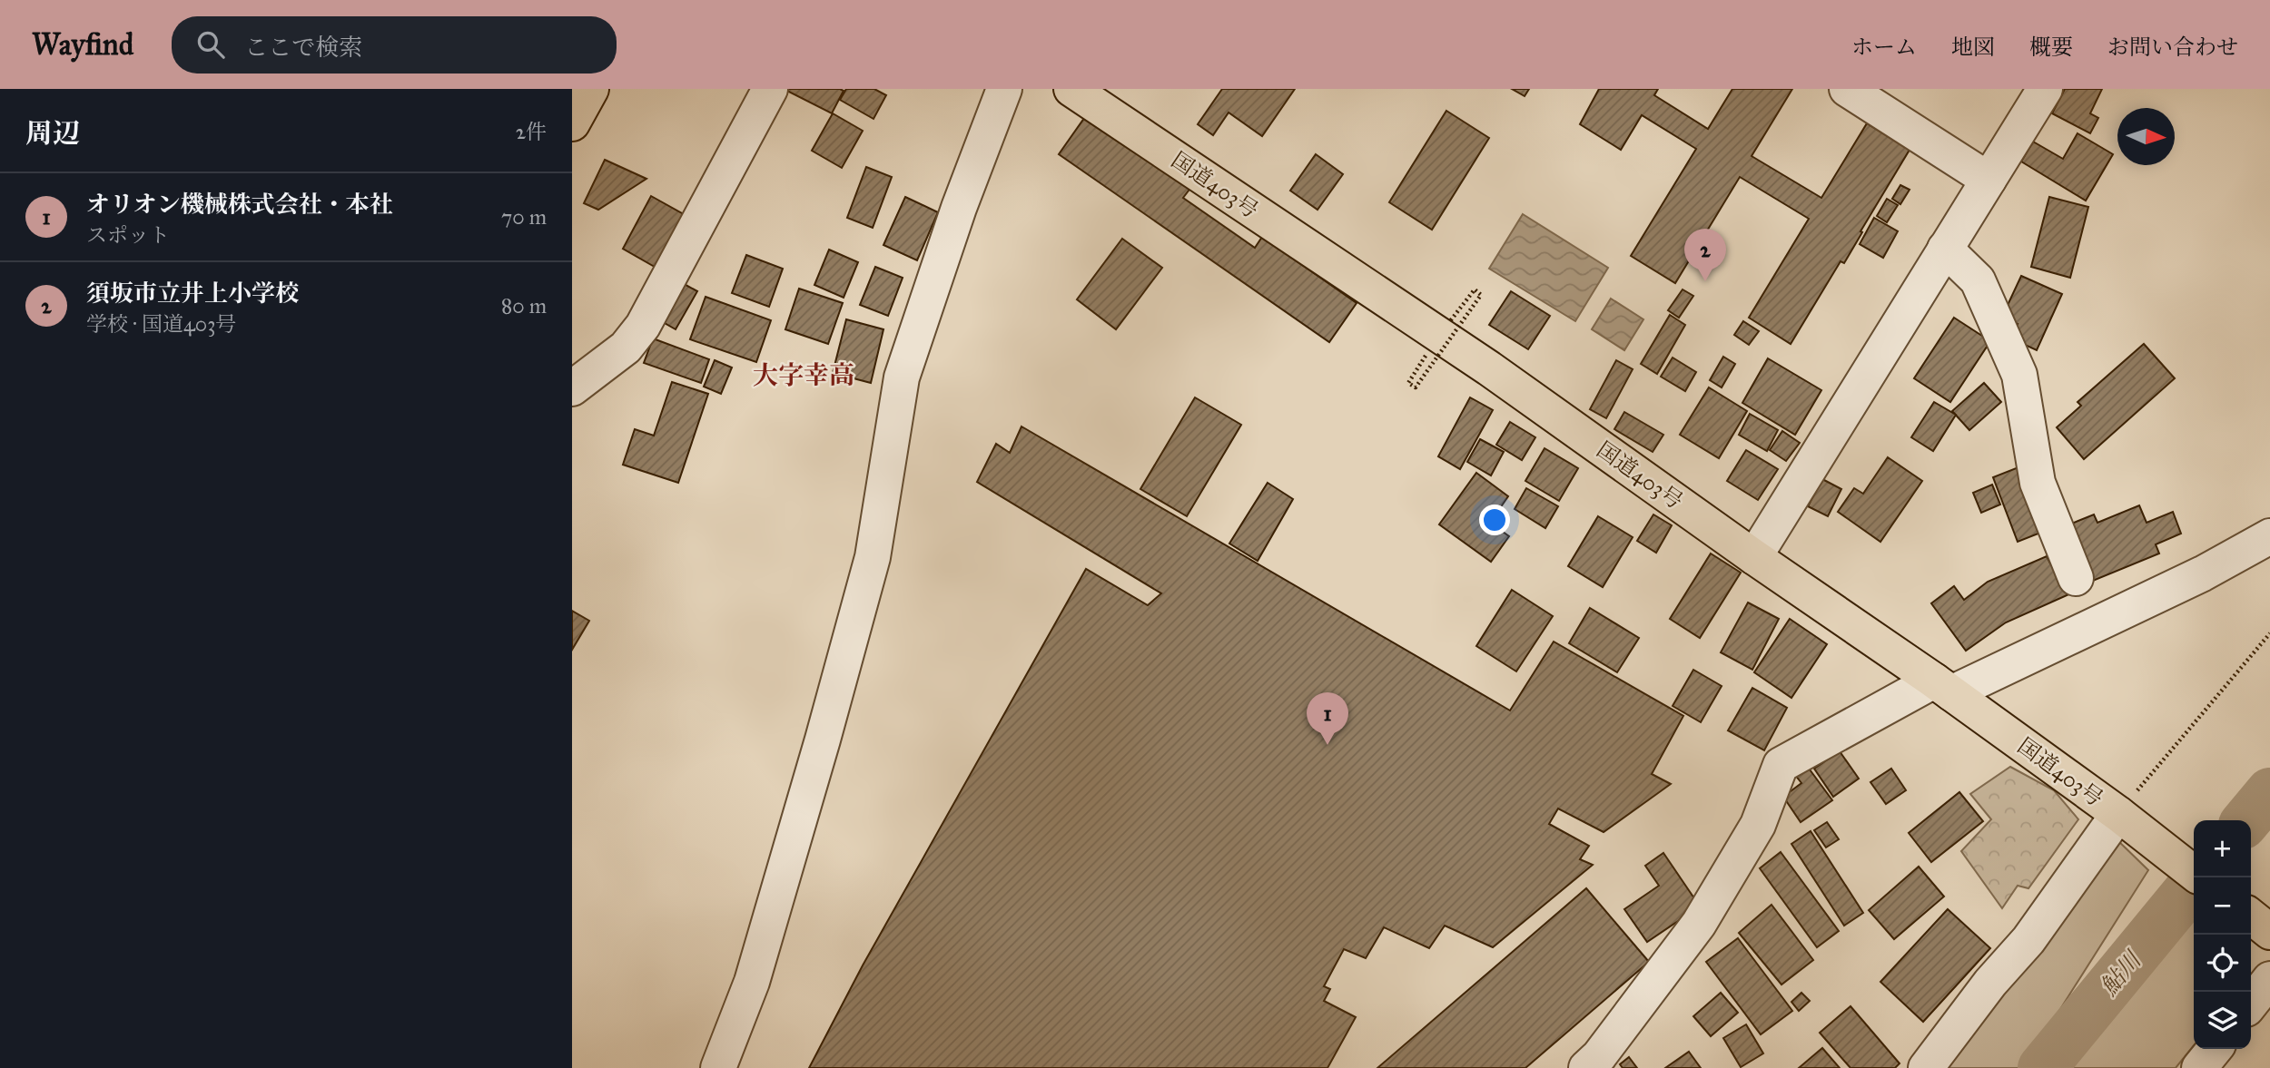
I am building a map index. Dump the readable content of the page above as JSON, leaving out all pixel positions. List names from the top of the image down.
{
  "streets": {
    "main road": ["国道403号"]
  },
  "districts": ["大字幸高"],
  "water": ["鮎川"],
  "north": "right",
  "page": {
    "header": "Wayfind",
    "search": "ここで検索",
    "nav": [
      "ホーム",
      "地図",
      "概要",
      "お問い合わせ"
    ],
    "heading": ["周辺", "2件"],
    "list": [
      {
        "mark": "1",
        "name": "オリオン機械株式会社・本社",
        "note": "スポット",
        "value": "70 m"
      },
      {
        "mark": "2",
        "name": "須坂市立井上小学校",
        "note": "学校 · 国道403号",
        "value": "80 m"
      }
    ],
    "pins": ["2", "1"],
    "map_buttons": ["+", "−"]
  }
}
